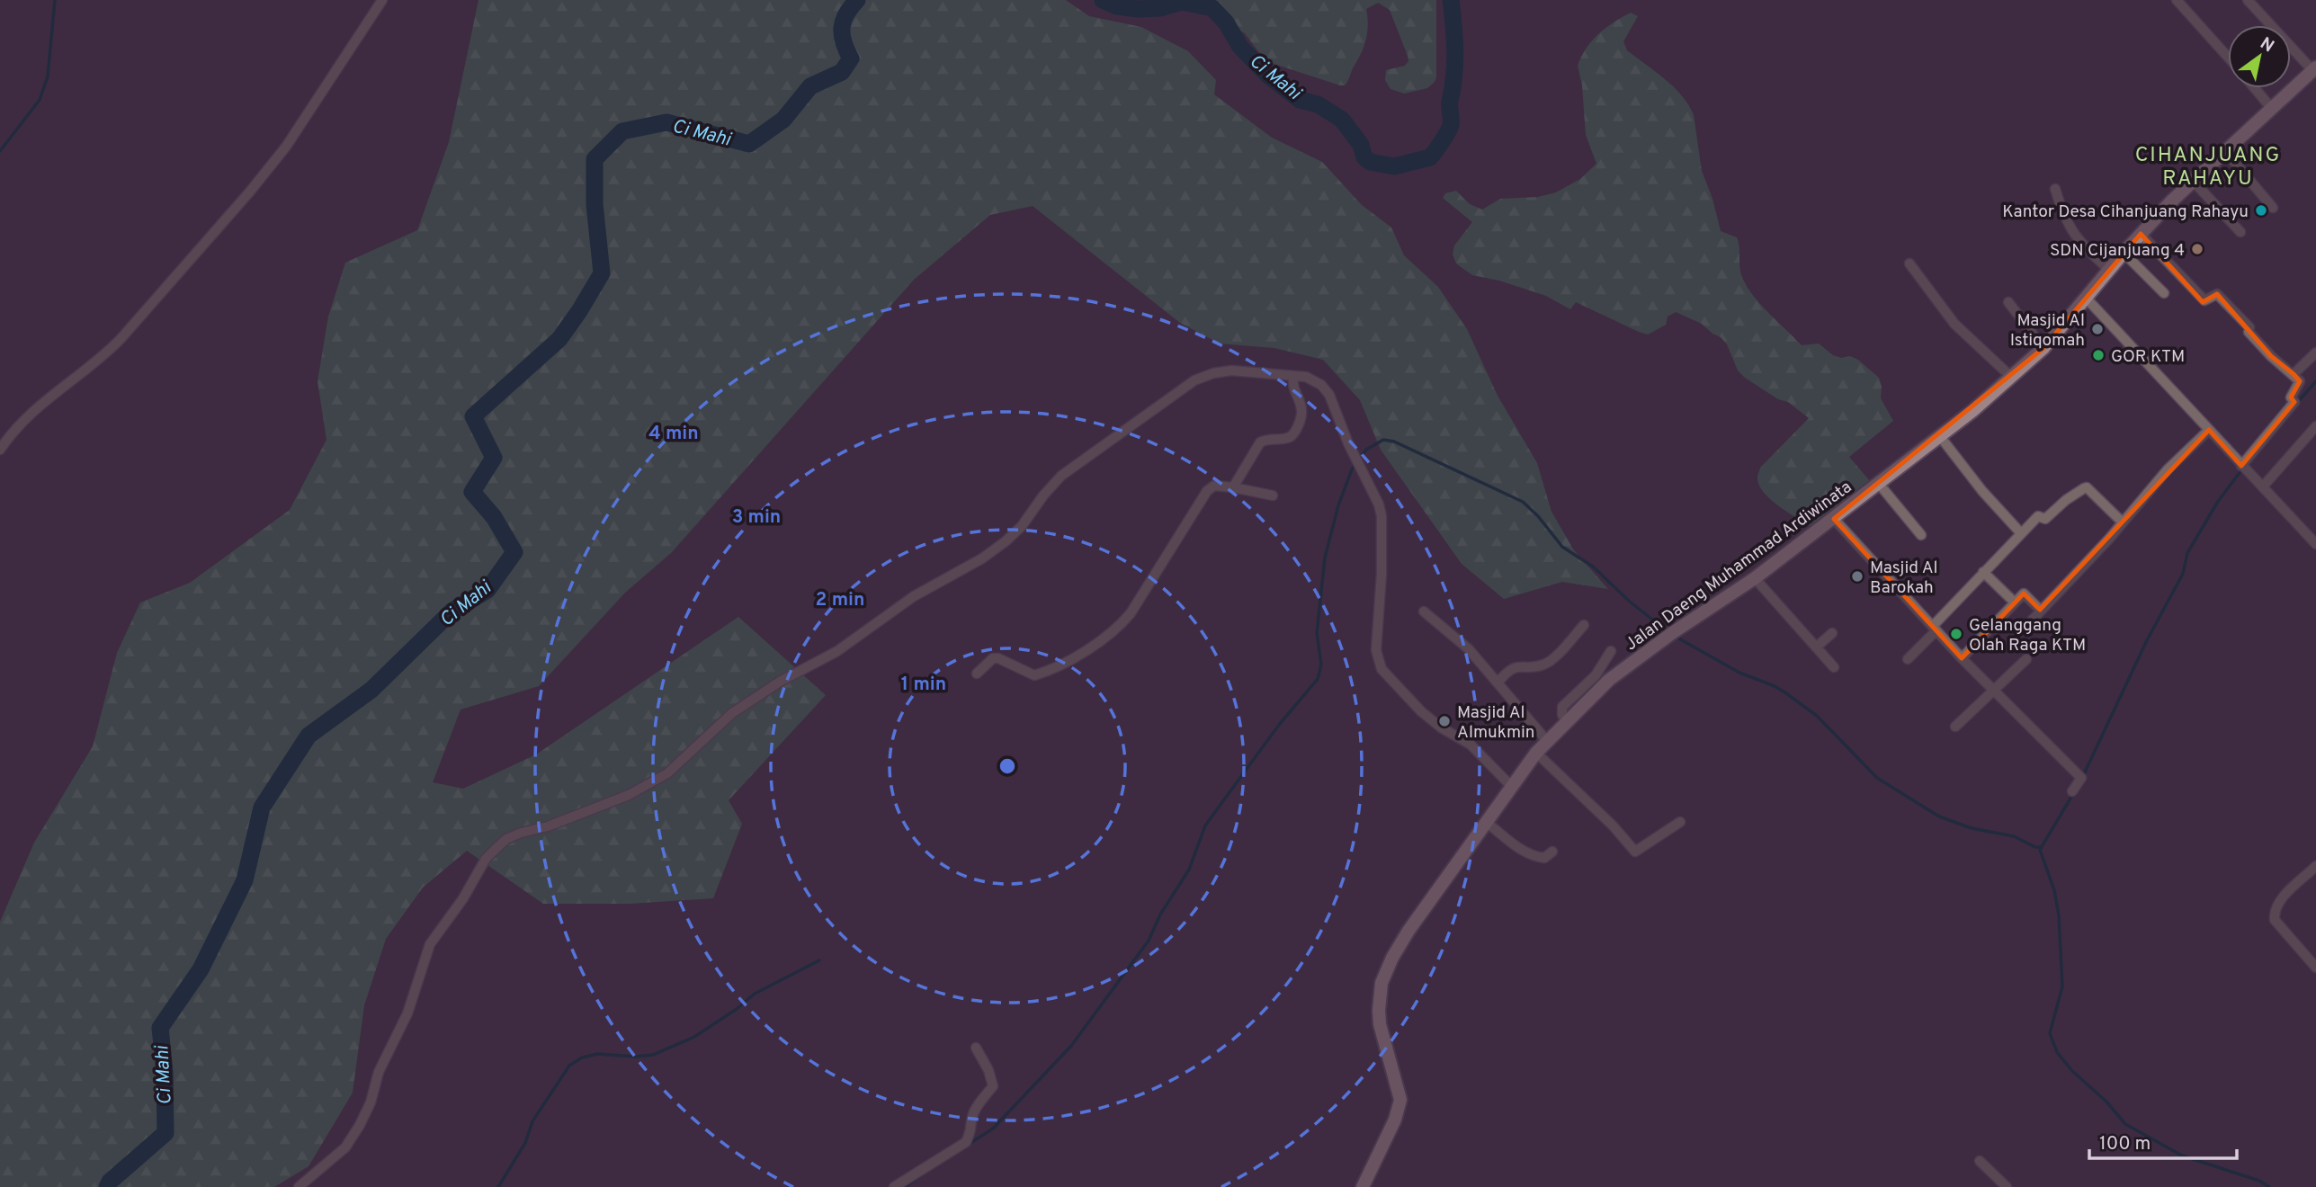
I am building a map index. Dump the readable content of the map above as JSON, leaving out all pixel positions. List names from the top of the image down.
{
  "streets": {
    "main road": ["Jalan Daeng Muhammad Ardiwinata"]
  },
  "districts": ["CIHANJUANG RAHAYU"],
  "water": ["Ci Mahi"],
  "places": [
    "Kantor Desa Cihanjuang Rahayu",
    "SDN Cijanjuang 4",
    "Masjid Al Istiqomah",
    "GOR KTM",
    "Masjid Al Barokah",
    "Gelanggang Olah Raga KTM",
    "Masjid Al Almukmin"
  ],
  "scale_bar": "100 m",
  "north": "top right",
  "rings": [
    "4 min",
    "3 min",
    "2 min",
    "1 min"
  ]
}
